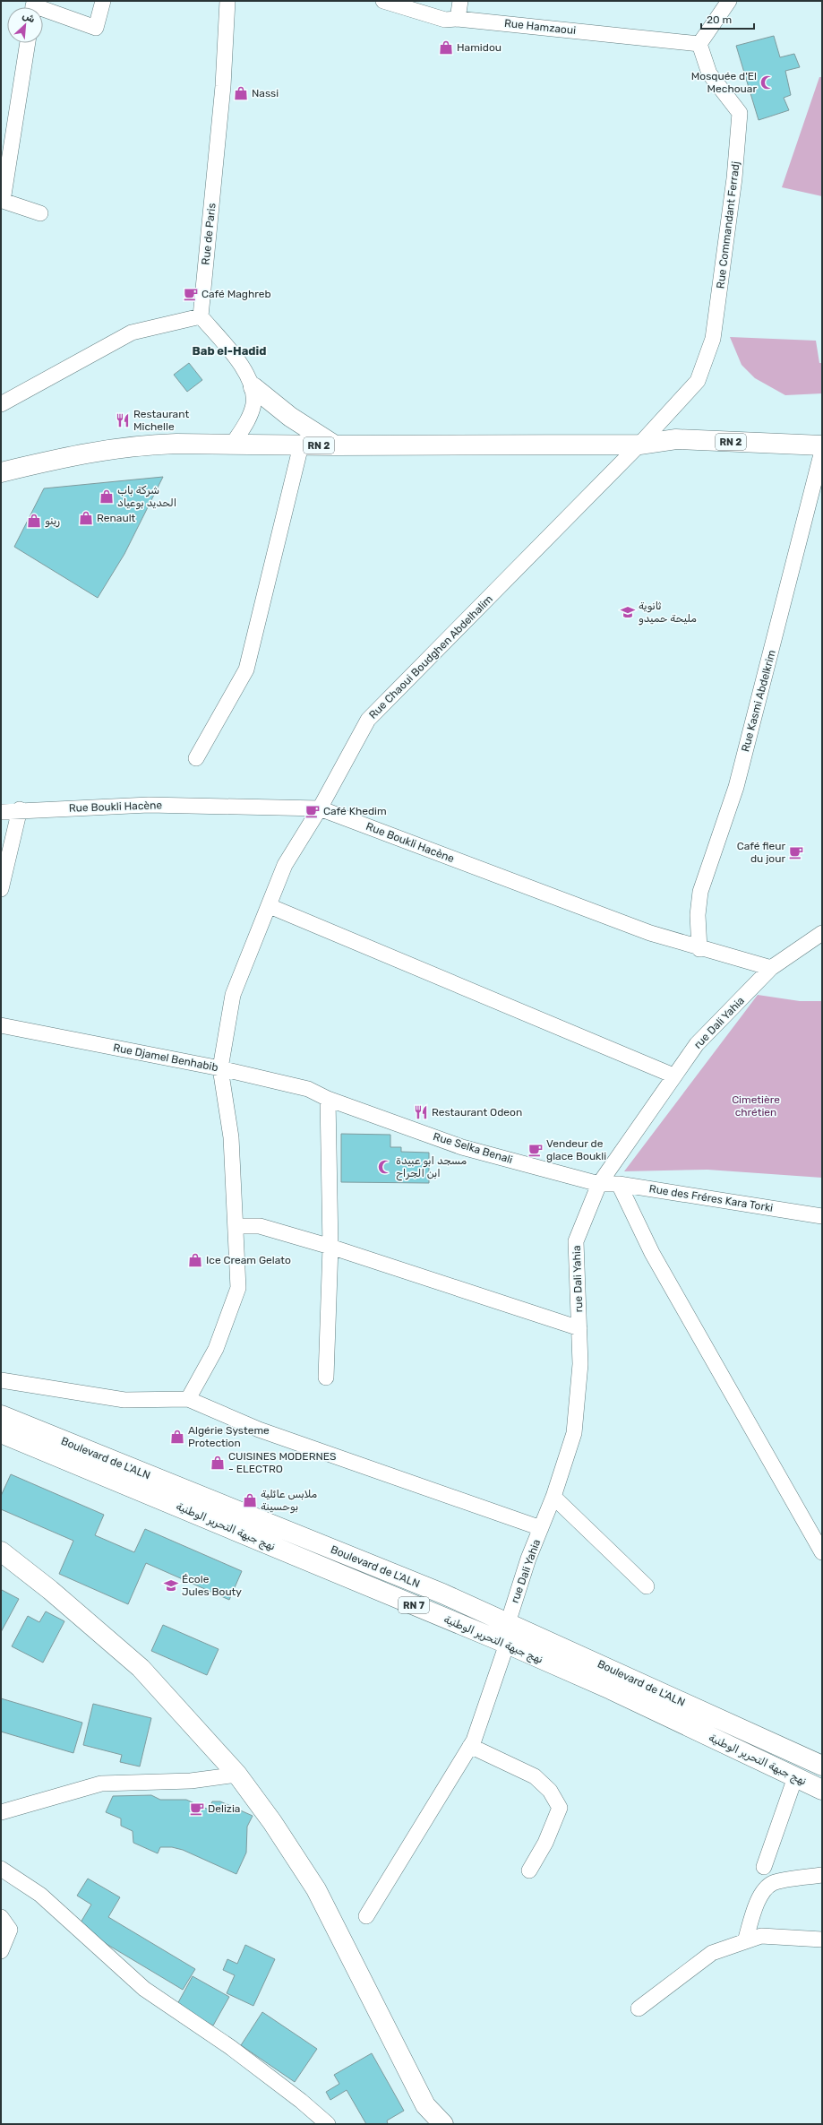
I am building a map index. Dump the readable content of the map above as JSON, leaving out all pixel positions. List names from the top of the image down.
{
  "streets": {
    "main road": [
      "RN 2",
      "Boulevard de L'ALN",
      "نهج جبهة التحرير الوطنية",
      "RN 7"
    ],
    "street": [
      "Rue Hamzaoui",
      "Rue Commandant Ferradj",
      "Rue de Paris",
      "Rue Chaoui Boudghen Abdelhalim",
      "Rue Kasmi Abdelkrim",
      "Rue Boukli Hacène",
      "rue Dali Yahia",
      "Rue Djamel Benhabib",
      "Rue Selka Benali",
      "Rue des Fréres Kara Torki"
    ]
  },
  "crossings": [
    ["Rue Hamzaoui", "Rue Commandant Ferradj"],
    ["Rue Commandant Ferradj", "RN 2"],
    ["Rue Commandant Ferradj", "Rue Chaoui Boudghen Abdelhalim"],
    ["RN 2", "Rue Chaoui Boudghen Abdelhalim"],
    ["Rue Chaoui Boudghen Abdelhalim", "Rue Boukli Hacène"],
    ["Rue Chaoui Boudghen Abdelhalim", "Rue Djamel Benhabib"],
    ["Rue Kasmi Abdelkrim", "Rue Boukli Hacène"],
    ["Rue Boukli Hacène", "rue Dali Yahia"],
    ["rue Dali Yahia", "Rue Selka Benali"],
    ["rue Dali Yahia", "Rue des Fréres Kara Torki"],
    ["rue Dali Yahia", "Boulevard de L'ALN"],
    ["rue Dali Yahia", "نهج جبهة التحرير الوطنية"],
    ["Rue Djamel Benhabib", "Rue Selka Benali"],
    ["Rue Selka Benali", "Rue des Fréres Kara Torki"]
  ],
  "districts": ["Bab el-Hadid"],
  "parks": ["Cimetière chrétien"],
  "places": {
    "shop": [
      "Hamidou",
      "Nassi",
      "شركة باب الحديد بوعياد",
      "Renault",
      "رينو",
      "Ice Cream Gelato",
      "Algérie Systeme Protection",
      "CUISINES MODERNES - ELECTRO",
      "ملابس عائلية بوحسينة"
    ],
    "mosque": ["Mosquée d'El Mechouar", "مسجد ابو عبيدة ابن الجراح"],
    "cafe": [
      "Café Maghreb",
      "Café Khedim",
      "Café fleur du jour",
      "Vendeur de glace Boukli",
      "Delizia"
    ],
    "restaurant": ["Restaurant Michelle", "Restaurant Odeon"],
    "school or university": ["ثانوية مليحة حميدو", "École Jules Bouty"]
  },
  "scale_bar": "20 m",
  "north": "top right"
}
